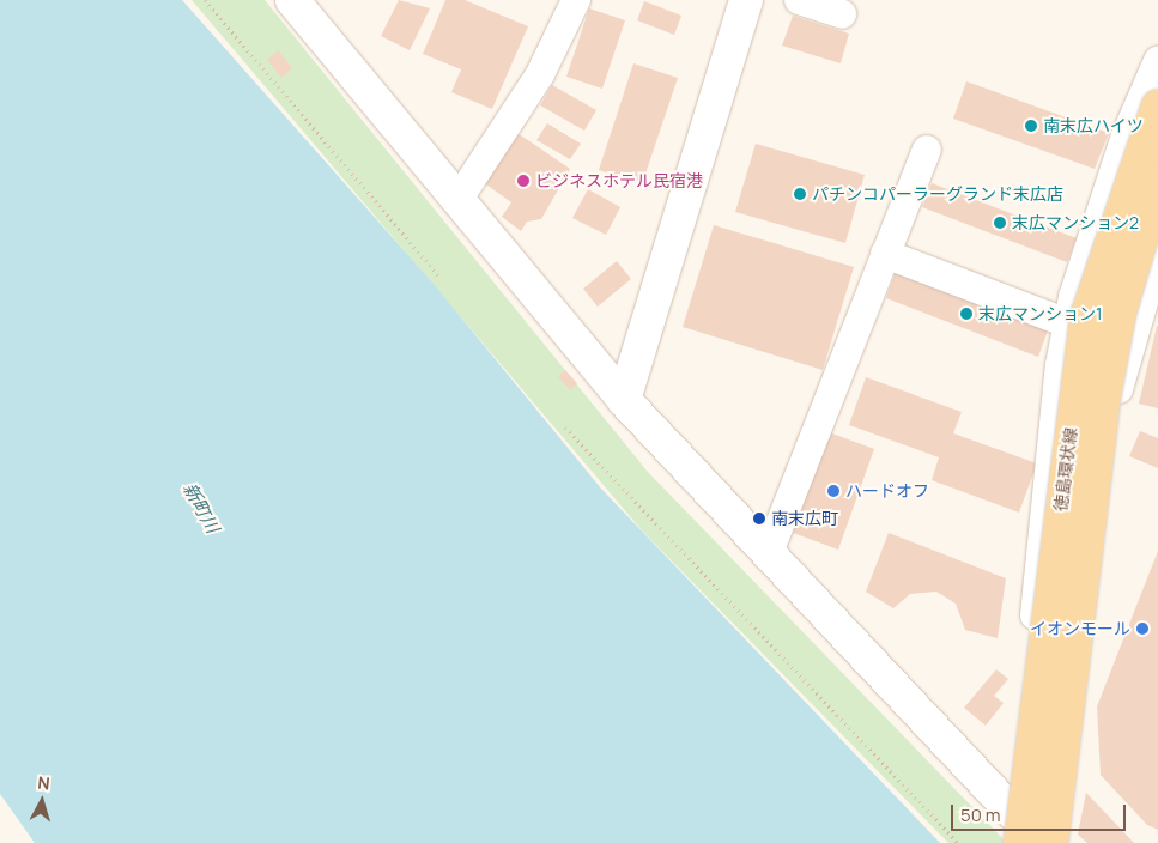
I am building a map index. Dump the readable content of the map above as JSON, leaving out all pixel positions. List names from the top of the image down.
{
  "streets": {
    "main road": ["徳島環状線"]
  },
  "water": ["新町川"],
  "places": [
    "南末広ハイツ",
    "ビジネスホテル民宿港",
    "パチンコパーラーグランド末広店",
    "末広マンション2",
    "末広マンション1",
    "ハードオフ",
    "南末広町",
    "イオンモール"
  ],
  "scale_bar": "50 m",
  "north": "top"
}
